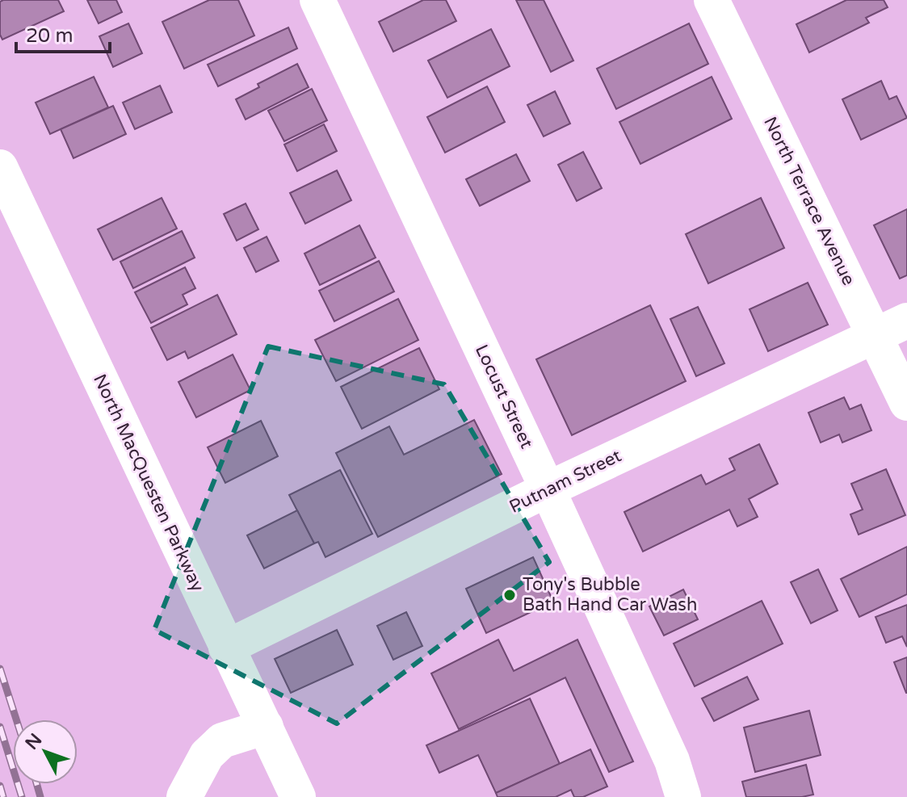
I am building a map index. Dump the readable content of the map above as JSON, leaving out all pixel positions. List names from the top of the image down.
{
  "streets": {
    "street": [
      "North Terrace Avenue",
      "Locust Street",
      "Putnam Street",
      "North MacQuesten Parkway"
    ]
  },
  "crossings": [
    ["North Terrace Avenue", "Putnam Street"],
    ["Locust Street", "Putnam Street"],
    ["Putnam Street", "North MacQuesten Parkway"]
  ],
  "places": ["Tony's Bubble Bath Hand Car Wash"],
  "scale_bar": "20 m",
  "north": "top left"
}
